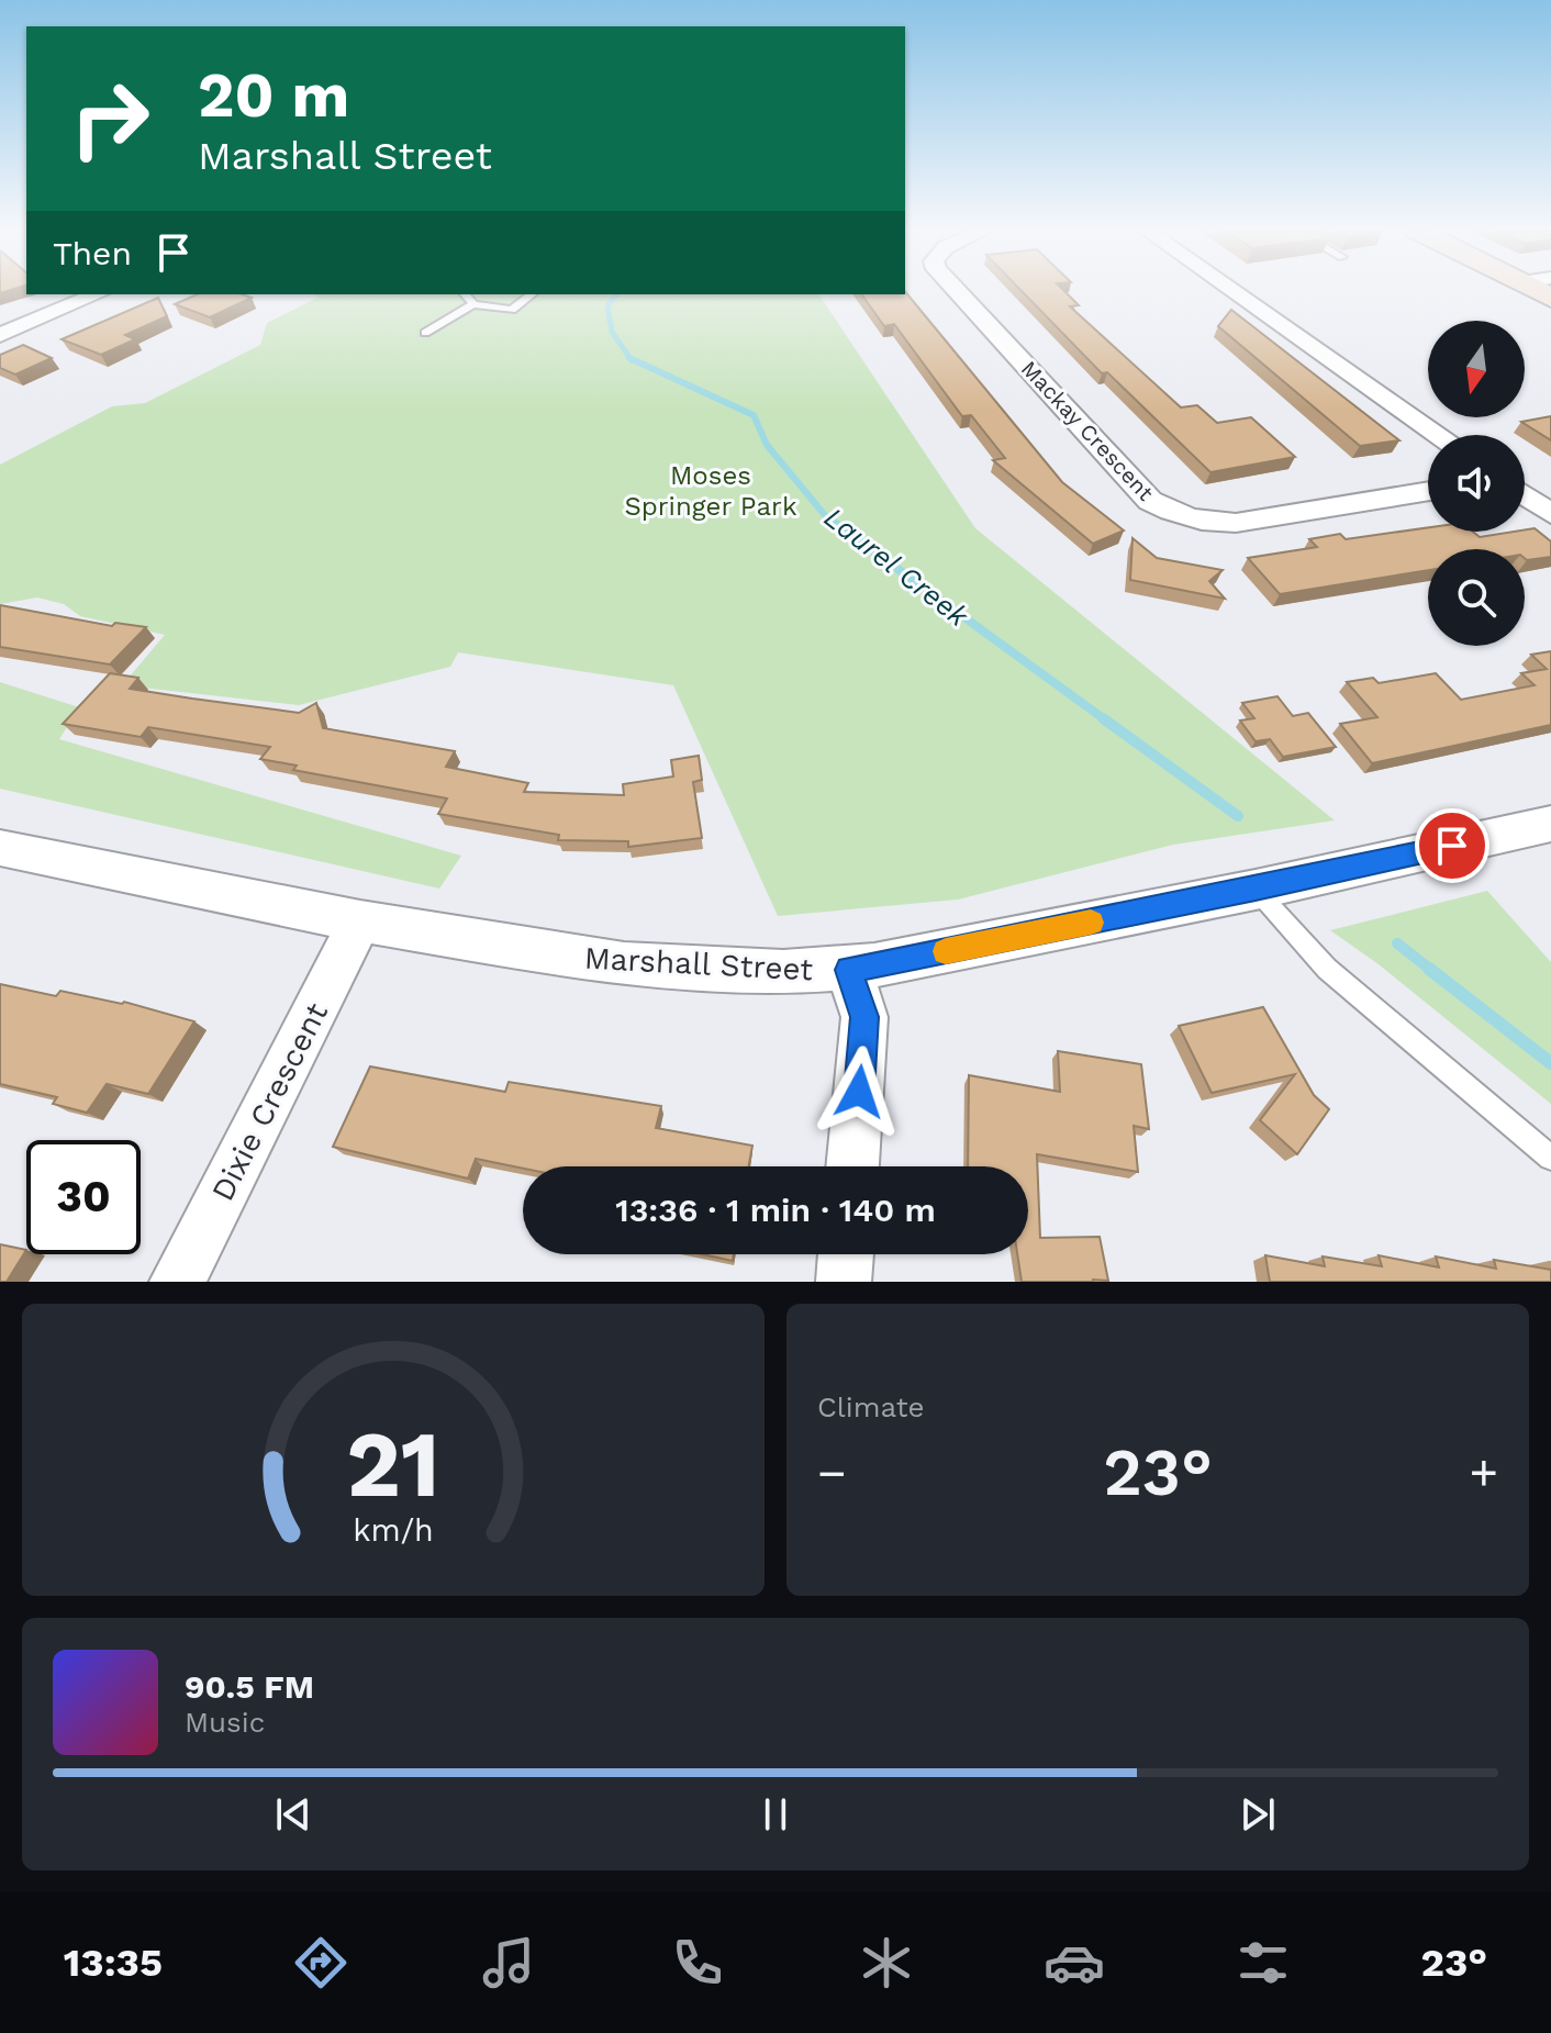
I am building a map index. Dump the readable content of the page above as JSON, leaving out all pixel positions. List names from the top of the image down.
{
  "streets": {
    "street": ["Mackay Crescent", "Marshall Street", "Dixie Crescent"]
  },
  "crossings": [
    ["Marshall Street", "Dixie Crescent"]
  ],
  "water": ["Laurel Creek"],
  "parks": ["Moses Springer Park"],
  "north": "bottom",
  "page": {
    "turn": ["20 m", "Marshall Street"],
    "then": "Then",
    "limit": "30",
    "trip": "13:36 · 1 min · 140 m",
    "tile": "Climate",
    "heat": ["−", "23°", "+"],
    "song": ["90.5 FM", "Music"],
    "tabs": ["13:35", "23°"],
    "gauge": ["21", "km/h"]
  }
}
